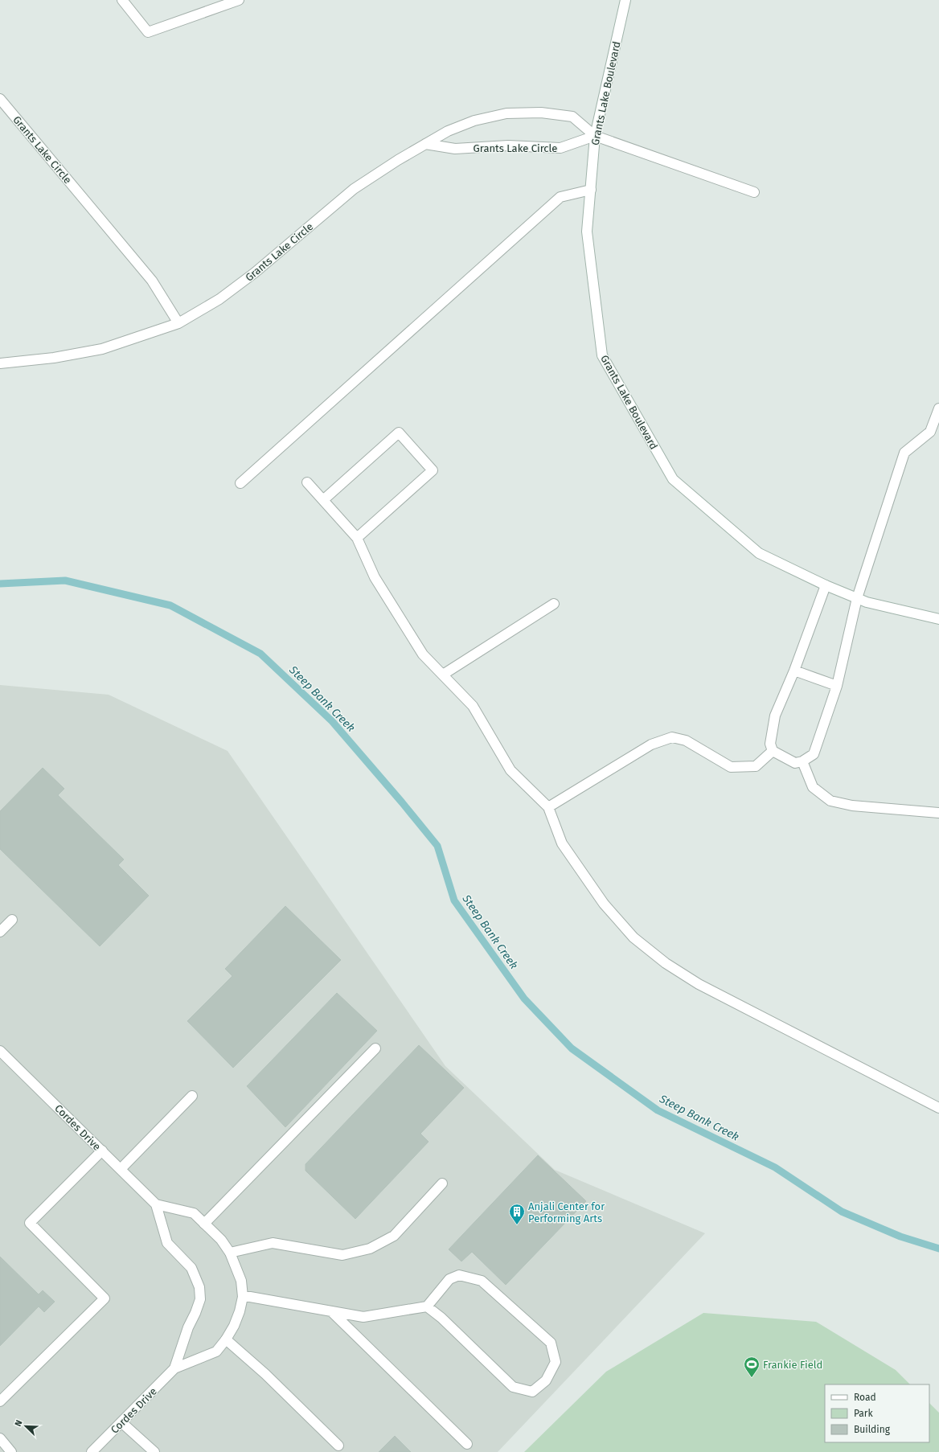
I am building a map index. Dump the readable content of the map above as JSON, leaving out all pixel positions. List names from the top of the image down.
{
  "streets": {
    "street": ["Grants Lake Boulevard", "Grants Lake Circle", "Cordes Drive"]
  },
  "crossings": [
    ["Grants Lake Boulevard", "Grants Lake Circle"]
  ],
  "water": ["Steep Bank Creek"],
  "places": {
    "building": ["Anjali Center for Performing Arts"],
    "sports": ["Frankie Field"]
  },
  "legend": ["Road", "Park", "Building"],
  "north": "top left"
}
